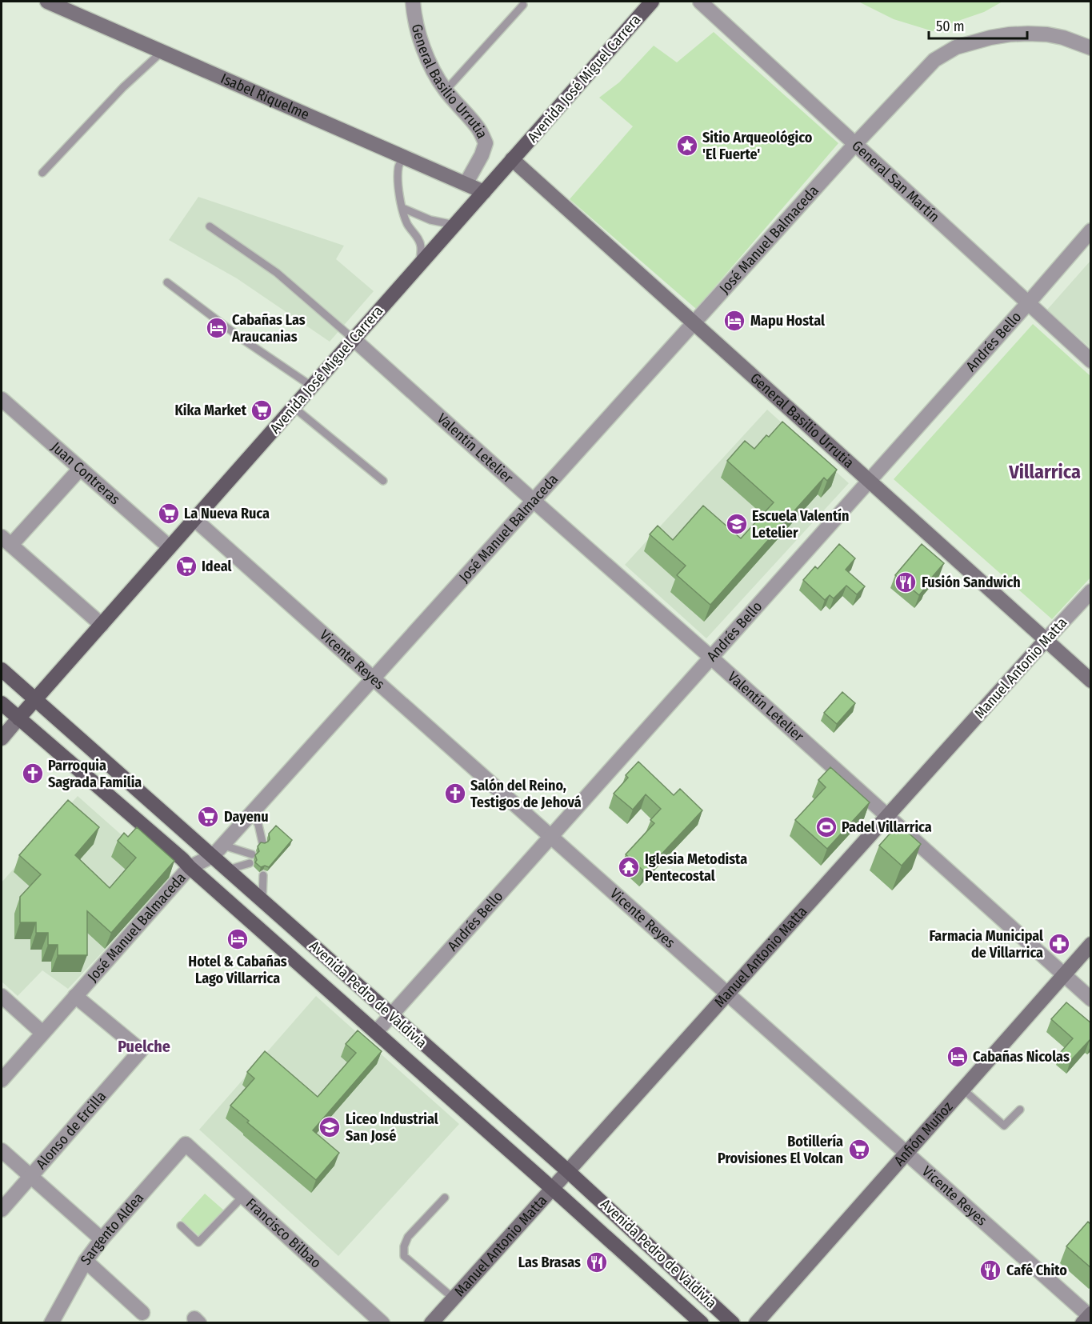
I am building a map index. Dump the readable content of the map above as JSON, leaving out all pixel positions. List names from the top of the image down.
{
  "streets": {
    "main road": ["Avenida José Miguel Carrera", "Avenida Pedro de Valdivia"],
    "street": [
      "General Basilio Urrutia",
      "Isabel Riquelme",
      "General San Martín",
      "José Manuel Balmaceda",
      "Andrés Bello",
      "Valentín Letelier",
      "Juan Contreras",
      "Vicente Reyes",
      "Manuel Antonio Matta",
      "Alonso de Ercilla",
      "Anfión Muñoz",
      "Sargento Aldea",
      "Francisco Bilbao"
    ]
  },
  "crossings": [
    ["Avenida José Miguel Carrera", "General Basilio Urrutia"],
    ["Avenida José Miguel Carrera", "Isabel Riquelme"],
    ["Avenida José Miguel Carrera", "Valentín Letelier"],
    ["Avenida José Miguel Carrera", "Juan Contreras"],
    ["Avenida José Miguel Carrera", "Vicente Reyes"],
    ["Avenida José Miguel Carrera", "Avenida Pedro de Valdivia"],
    ["General Basilio Urrutia", "Isabel Riquelme"],
    ["General Basilio Urrutia", "José Manuel Balmaceda"],
    ["General Basilio Urrutia", "Andrés Bello"],
    ["General Basilio Urrutia", "Manuel Antonio Matta"],
    ["General San Martín", "José Manuel Balmaceda"],
    ["General San Martín", "Andrés Bello"],
    ["José Manuel Balmaceda", "Valentín Letelier"],
    ["José Manuel Balmaceda", "Vicente Reyes"],
    ["José Manuel Balmaceda", "Avenida Pedro de Valdivia"],
    ["José Manuel Balmaceda", "Alonso de Ercilla"],
    ["Andrés Bello", "Valentín Letelier"],
    ["Andrés Bello", "Vicente Reyes"],
    ["Andrés Bello", "Avenida Pedro de Valdivia"],
    ["Valentín Letelier", "Manuel Antonio Matta"],
    ["Valentín Letelier", "Anfión Muñoz"],
    ["Vicente Reyes", "Manuel Antonio Matta"],
    ["Vicente Reyes", "Anfión Muñoz"],
    ["Manuel Antonio Matta", "Avenida Pedro de Valdivia"],
    ["Sargento Aldea", "Francisco Bilbao"]
  ],
  "districts": ["Villarrica", "Puelche"],
  "places": {
    "place": ["Sitio Arqueológico 'El Fuerte'"],
    "hotel": [
      "Mapu Hostal",
      "Cabañas Las Araucanias",
      "Hotel & Cabañas Lago Villarrica",
      "Cabañas Nicolas"
    ],
    "supermarket": [
      "Kika Market",
      "La Nueva Ruca",
      "Ideal",
      "Dayenu",
      "Botillería Provisiones El Volcan"
    ],
    "school or university": ["Escuela Valentín Letelier", "Liceo Industrial San José"],
    "restaurant": ["Fusión Sandwich", "Las Brasas", "Café Chito"],
    "church": ["Parroquia Sagrada Familia", "Salón del Reino, Testigos de Jehová"],
    "sports": ["Padel Villarrica"],
    "temple": ["Iglesia Metodista Pentecostal"],
    "pharmacy": ["Farmacia Municipal de Villarrica"]
  },
  "scale_bar": "50 m"
}
